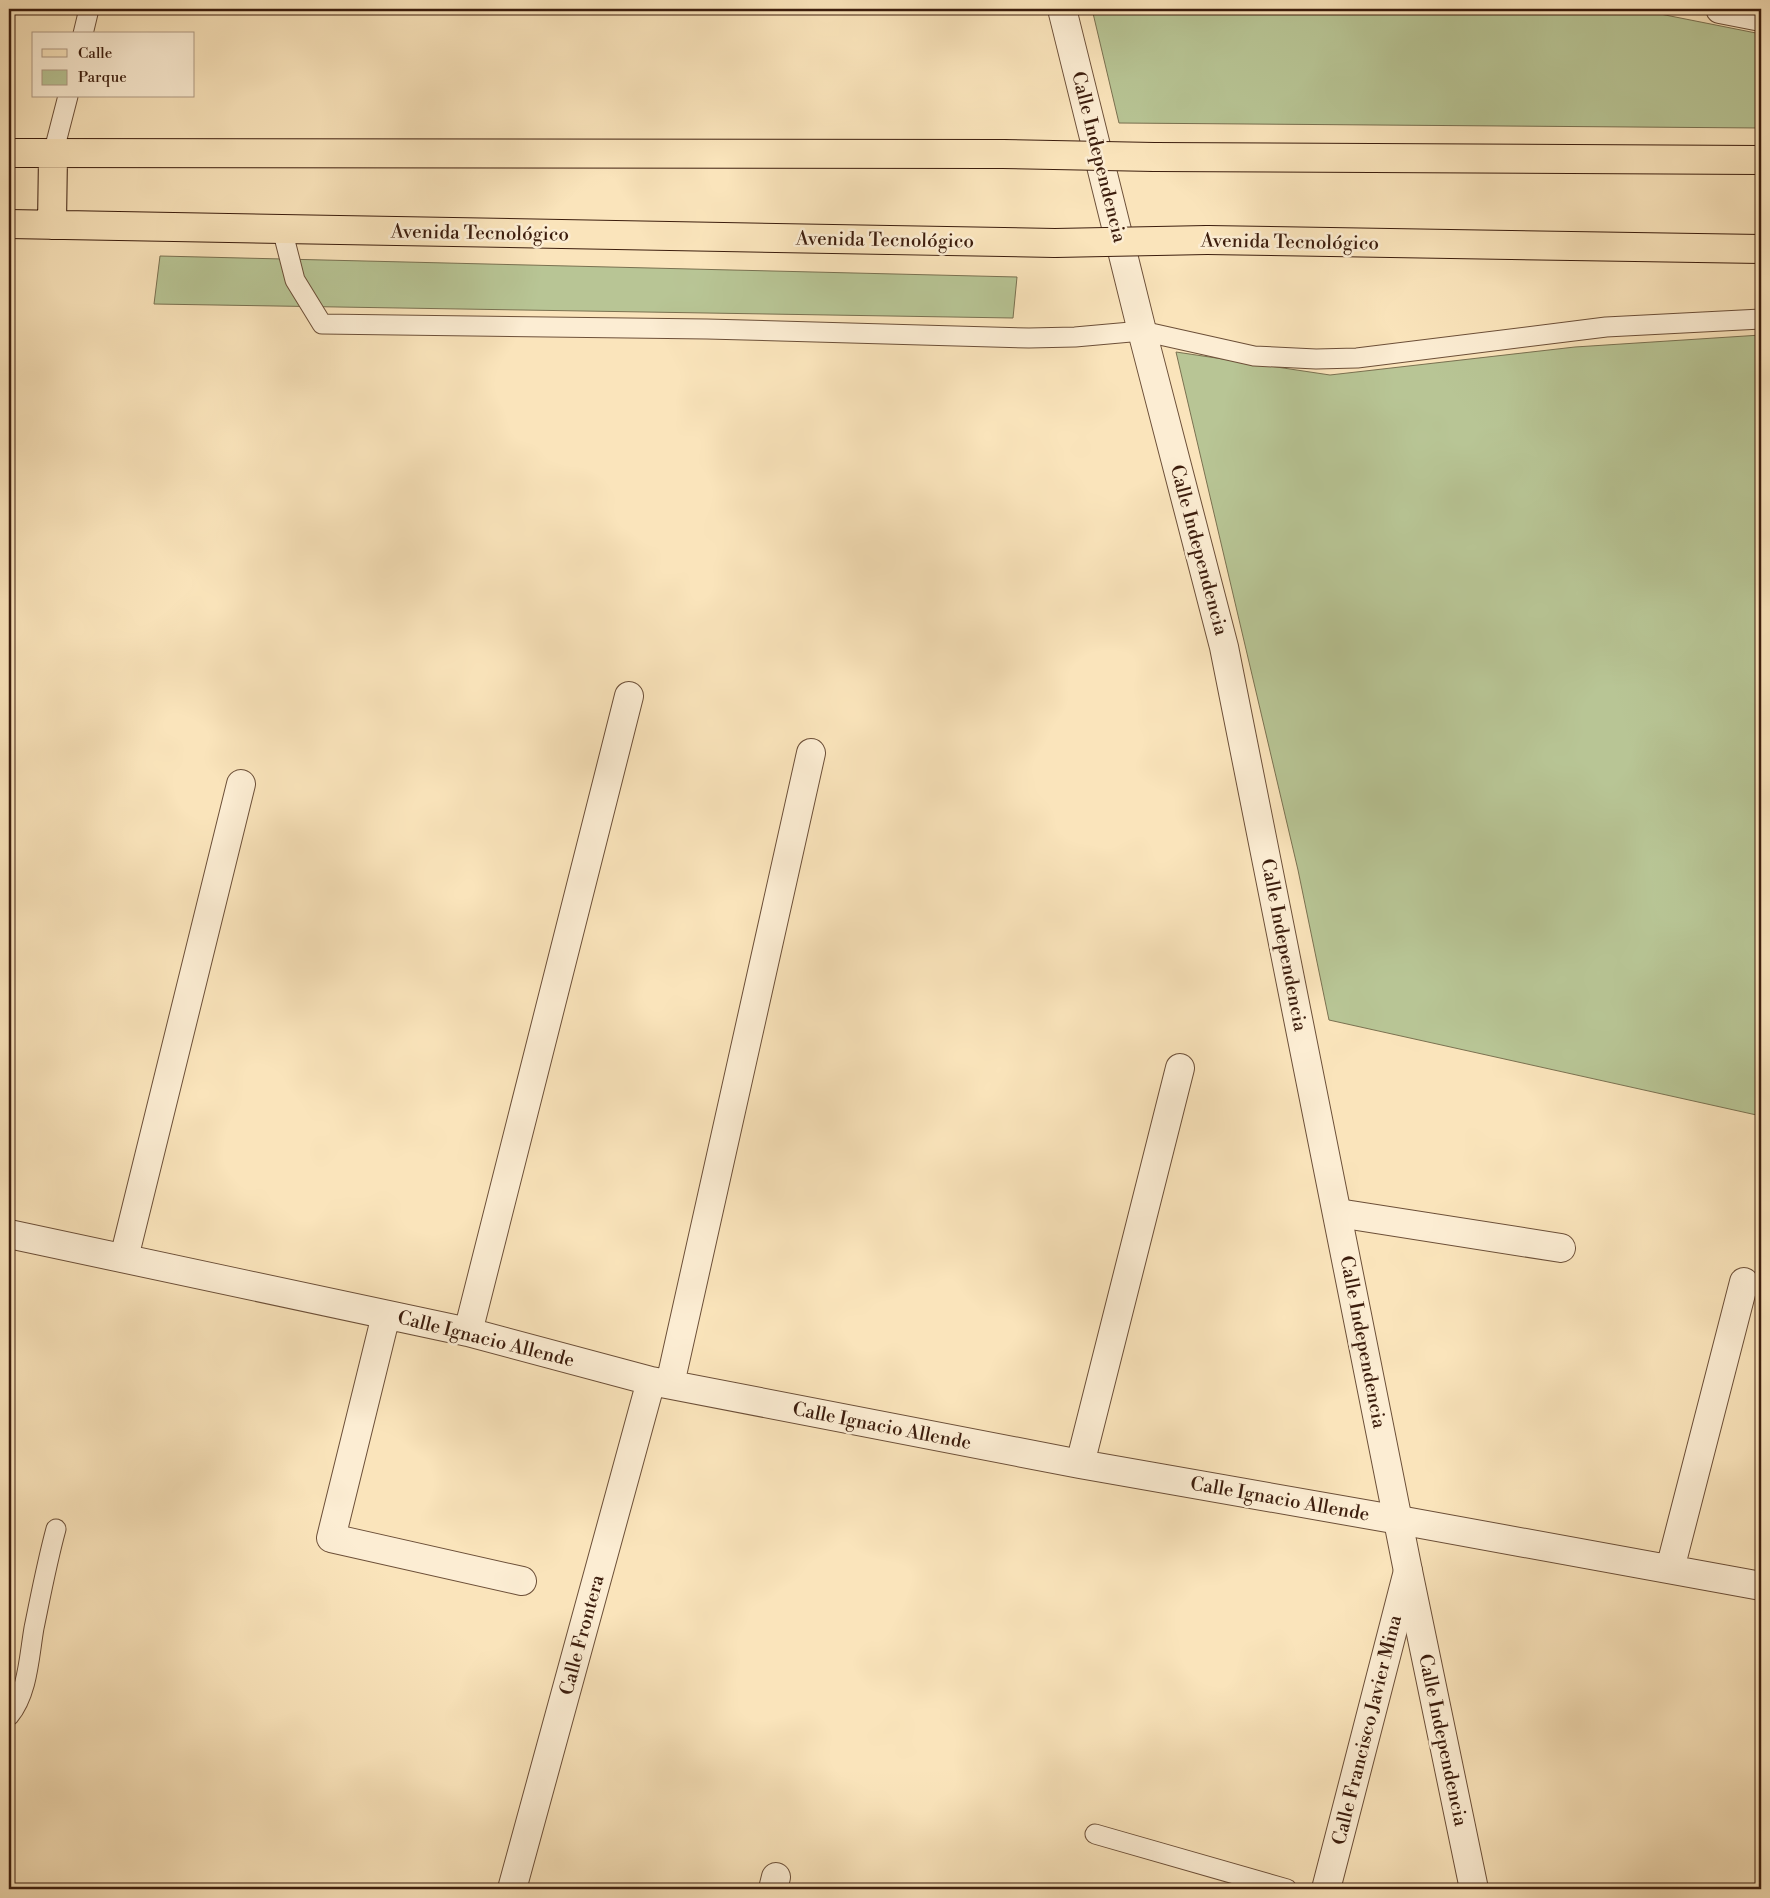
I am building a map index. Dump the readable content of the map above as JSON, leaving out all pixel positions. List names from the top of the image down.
{
  "streets": {
    "main road": ["Avenida Tecnológico"],
    "street": [
      "Calle Independencia",
      "Calle Ignacio Allende",
      "Calle Frontera",
      "Calle Francisco Javier Mina"
    ]
  },
  "crossings": [
    ["Calle Independencia", "Calle Ignacio Allende"],
    ["Calle Independencia", "Calle Francisco Javier Mina"],
    ["Calle Ignacio Allende", "Calle Frontera"]
  ],
  "legend": ["Calle", "Parque"]
}
